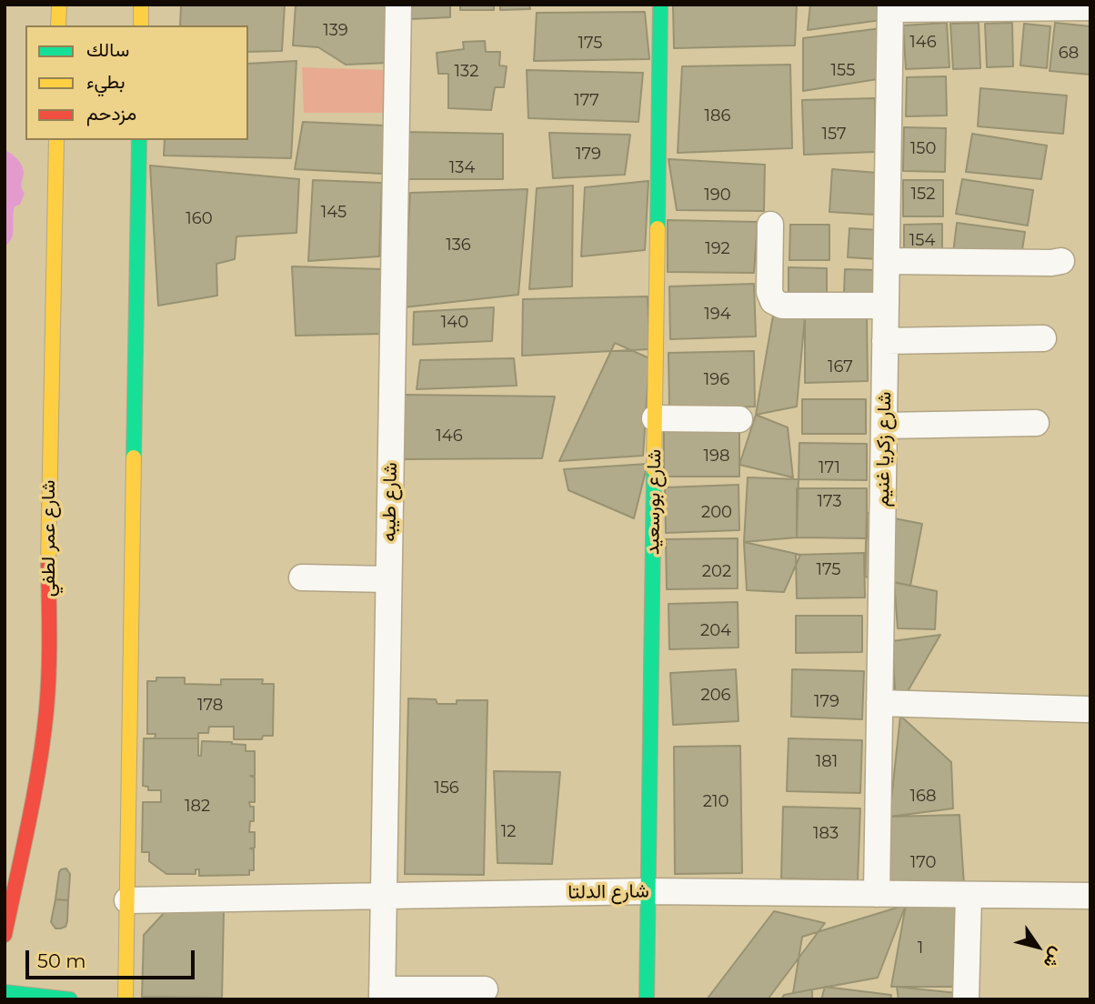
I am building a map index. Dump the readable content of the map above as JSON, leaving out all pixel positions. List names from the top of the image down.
{
  "streets": {
    "street": [
      "شارع زكريا غنيم",
      "شارع طيبه",
      "شارع بورسعيد",
      "شارع عمر لطفي",
      "شارع الدلتا"
    ]
  },
  "crossings": [
    ["شارع زكريا غنيم", "شارع الدلتا"],
    ["شارع طيبه", "شارع الدلتا"],
    ["شارع بورسعيد", "شارع الدلتا"]
  ],
  "house_numbers": [
    "139",
    "146",
    "175",
    "68",
    "155",
    "132",
    "177",
    "186",
    "157",
    "150",
    "179",
    "134",
    "152",
    "190",
    "145",
    "160",
    "154",
    "136",
    "192",
    "194",
    "140",
    "167",
    "196",
    "146",
    "198",
    "171",
    "173",
    "200",
    "175",
    "202",
    "204",
    "206",
    "179",
    "178",
    "181",
    "156",
    "168",
    "210",
    "182",
    "12",
    "183",
    "170",
    "1"
  ],
  "legend": ["سالك", "بطيء", "مزدحم"],
  "scale_bar": "50 m",
  "north": "bottom right"
}
